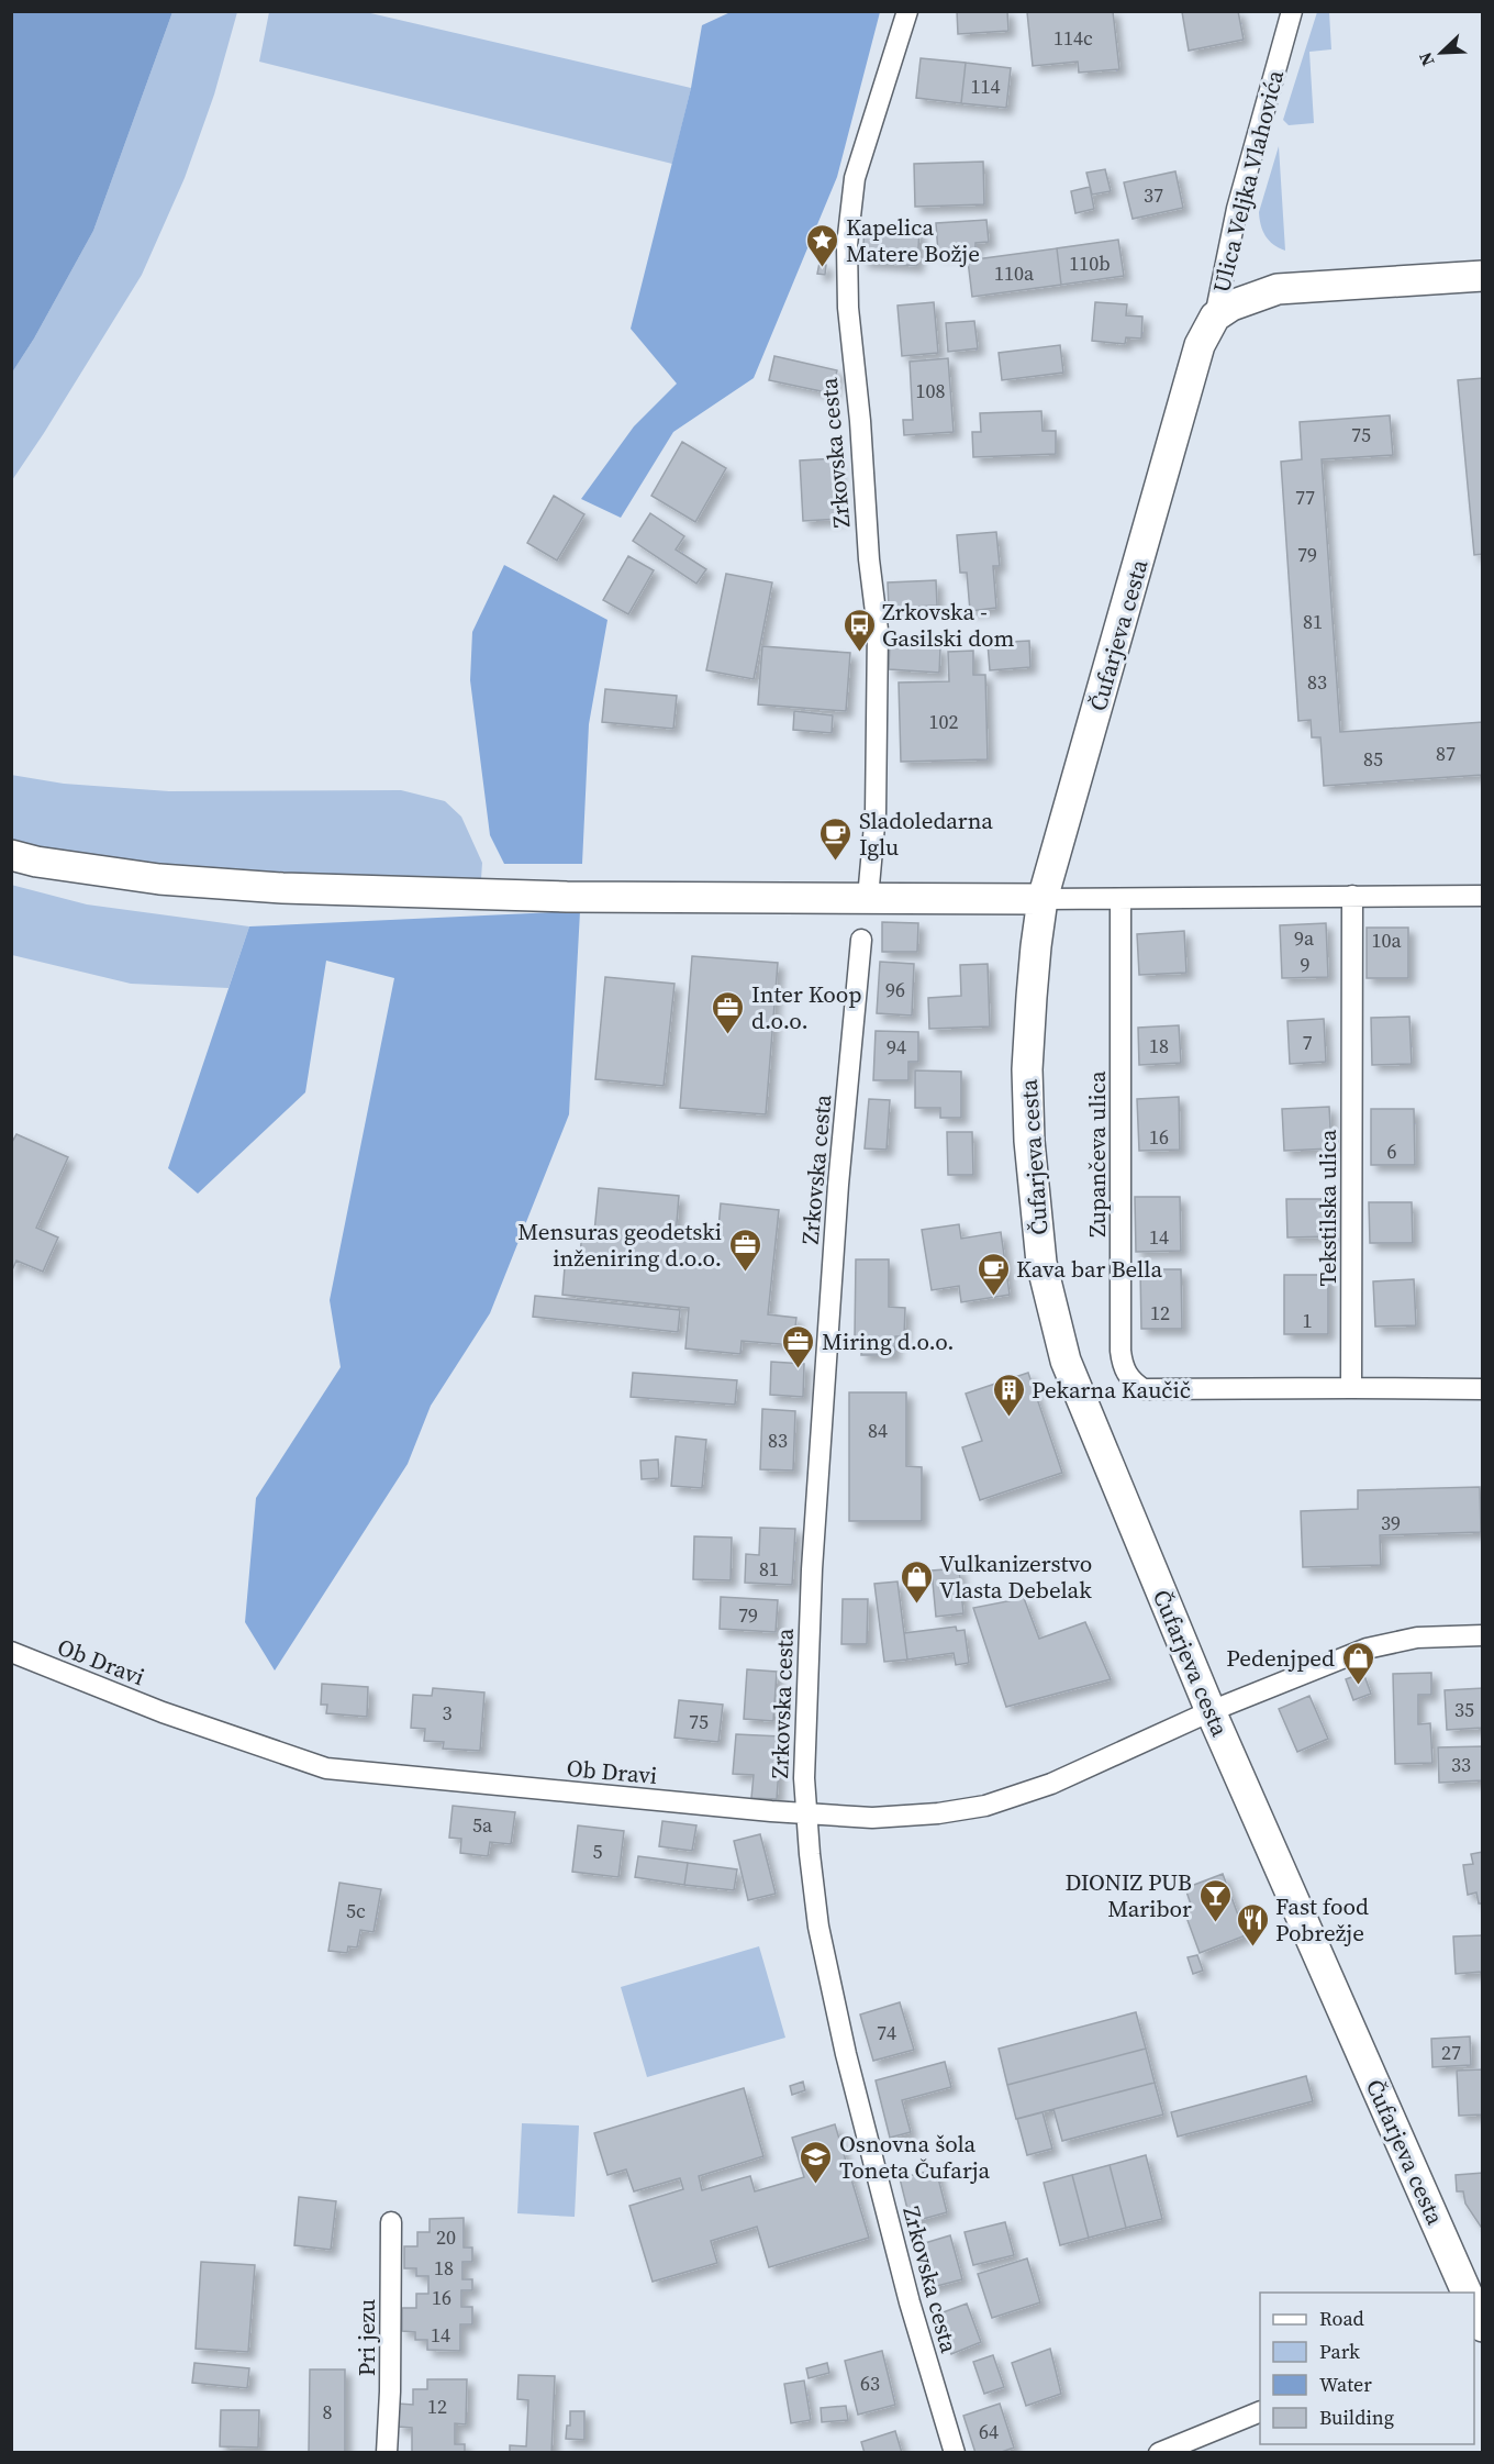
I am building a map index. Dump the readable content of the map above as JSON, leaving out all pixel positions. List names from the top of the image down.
{
  "streets": {
    "street": [
      "Ulica Veljka Vlahovića",
      "Zrkovska cesta",
      "Čufarjeva cesta",
      "Zupančeva ulica",
      "Tekstilska ulica",
      "Ob Dravi",
      "Pri jezu"
    ]
  },
  "crossings": [
    ["Ulica Veljka Vlahovića", "Čufarjeva cesta"],
    ["Zrkovska cesta", "Ob Dravi"],
    ["Čufarjeva cesta", "Ob Dravi"],
    ["Zupančeva ulica", "Tekstilska ulica"]
  ],
  "places": {
    "place": ["Kapelica Matere Božje"],
    "bus stop": ["Zrkovska - Gasilski dom"],
    "cafe": ["Sladoledarna Iglu", "Kava bar Bella"],
    "office": ["Inter Koop d.o.o.", "Mensuras geodetski inženiring d.o.o.", "Miring d.o.o."],
    "building": ["Pekarna Kaučič"],
    "shop": ["Vulkanizerstvo Vlasta Debelak", "Pedenjped"],
    "bar": ["DIONIZ PUB Maribor"],
    "restaurant": ["Fast food Pobrežje"],
    "school or university": ["Osnovna šola Toneta Čufarja"]
  },
  "house_numbers": [
    "114c",
    "114",
    "37",
    "110b",
    "110a",
    "108",
    "75",
    "77",
    "79",
    "81",
    "83",
    "102",
    "87",
    "85",
    "9a",
    "10a",
    "9",
    "96",
    "7",
    "18",
    "94",
    "16",
    "6",
    "14",
    "12",
    "1",
    "84",
    "83",
    "39",
    "81",
    "79",
    "35",
    "3",
    "75",
    "33",
    "5a",
    "5",
    "5c",
    "74",
    "27",
    "20",
    "18",
    "16",
    "14",
    "63",
    "12",
    "8",
    "64"
  ],
  "legend": [
    "Road",
    "Park",
    "Water",
    "Building"
  ],
  "north": "bottom left"
}
